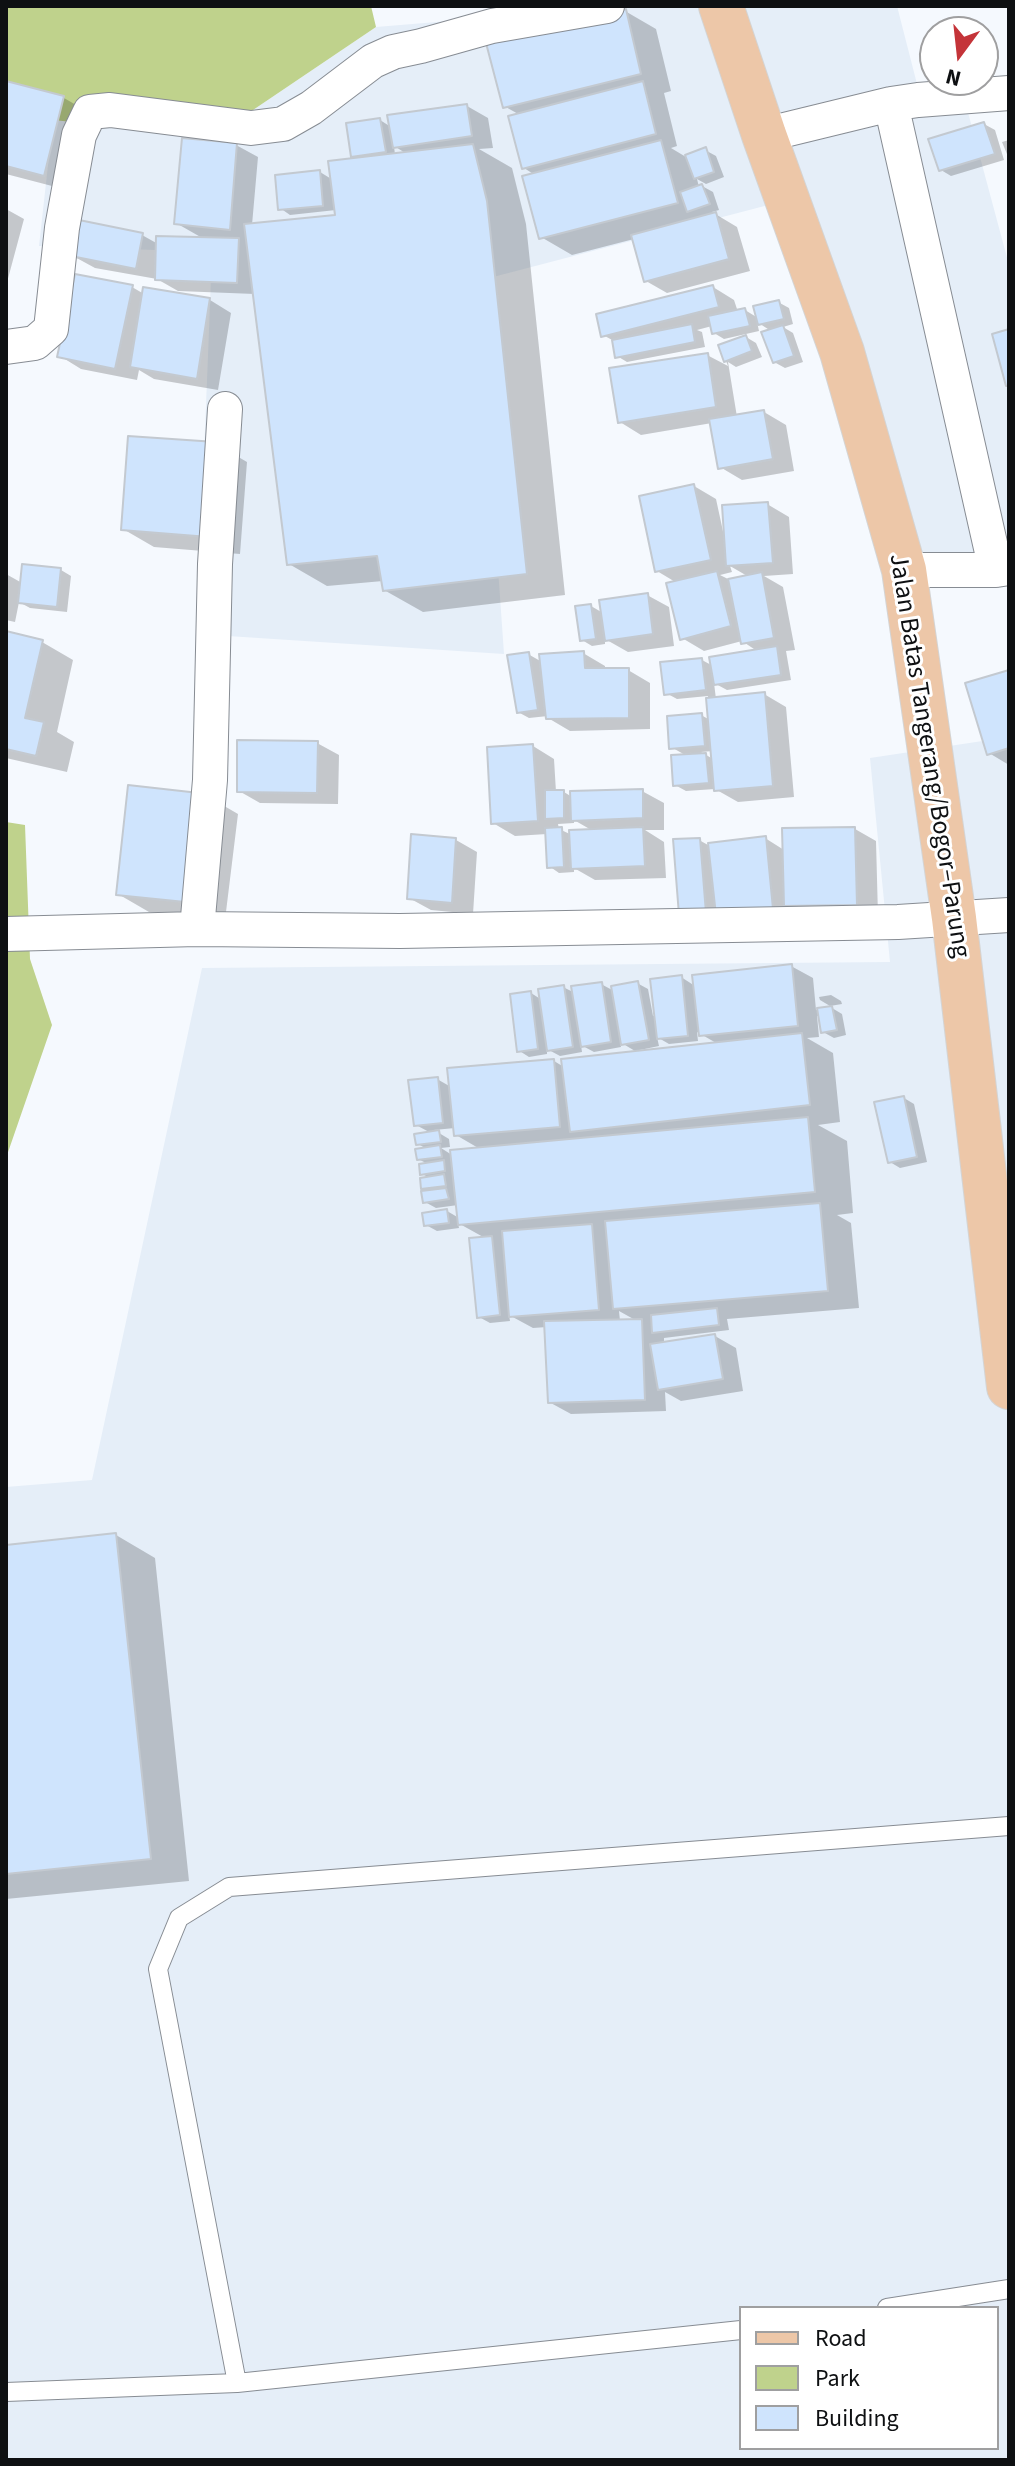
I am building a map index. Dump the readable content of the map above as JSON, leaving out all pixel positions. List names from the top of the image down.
{
  "streets": {
    "main road": ["Jalan Batas Tangerang/Bogor–Parung"]
  },
  "legend": ["Road", "Park", "Building"],
  "north": "bottom"
}
